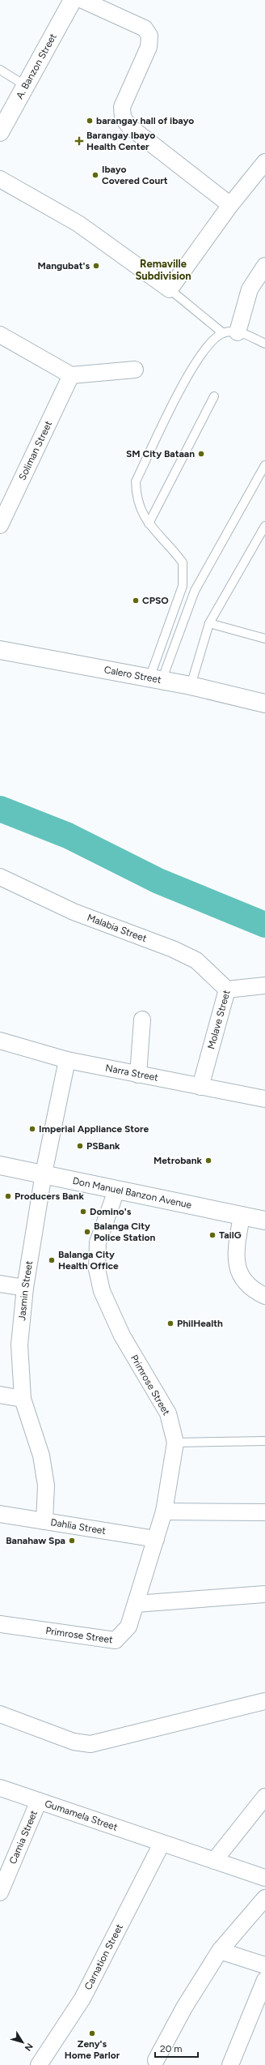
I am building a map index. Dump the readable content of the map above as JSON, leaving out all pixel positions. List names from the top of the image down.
{
  "streets": {
    "main road": ["A. Banzon Street", "Calero Street", "Don Manuel Banzon Avenue"],
    "street": [
      "Soliman Street",
      "Malabia Street",
      "Molave Street",
      "Narra Street",
      "Jasmin Street",
      "Primrose Street",
      "Dahlia Street",
      "Gumamela Street",
      "Camia Street",
      "Carnation Street"
    ]
  },
  "crossings": [
    ["Malabia Street", "Molave Street"],
    ["Molave Street", "Narra Street"],
    ["Narra Street", "Jasmin Street"],
    ["Don Manuel Banzon Avenue", "Jasmin Street"],
    ["Don Manuel Banzon Avenue", "Primrose Street"],
    ["Jasmin Street", "Dahlia Street"],
    ["Primrose Street", "Dahlia Street"],
    ["Gumamela Street", "Camia Street"],
    ["Gumamela Street", "Carnation Street"]
  ],
  "districts": ["Remaville Subdivision"],
  "places": {
    "other": [
      "barangay hall of ibayo",
      "Ibayo Covered Court",
      "Mangubat's",
      "SM City Bataan",
      "CPSO",
      "Imperial Appliance Store",
      "PSBank",
      "Metrobank",
      "Producers Bank",
      "Domino's",
      "Balanga City Police Station",
      "TailG",
      "Balanga City Health Office",
      "PhilHealth",
      "Banahaw Spa",
      "Zeny's Home Parlor"
    ],
    "health": ["Barangay Ibayo Health Center"]
  },
  "scale_bar": "20 m",
  "north": "bottom right"
}
